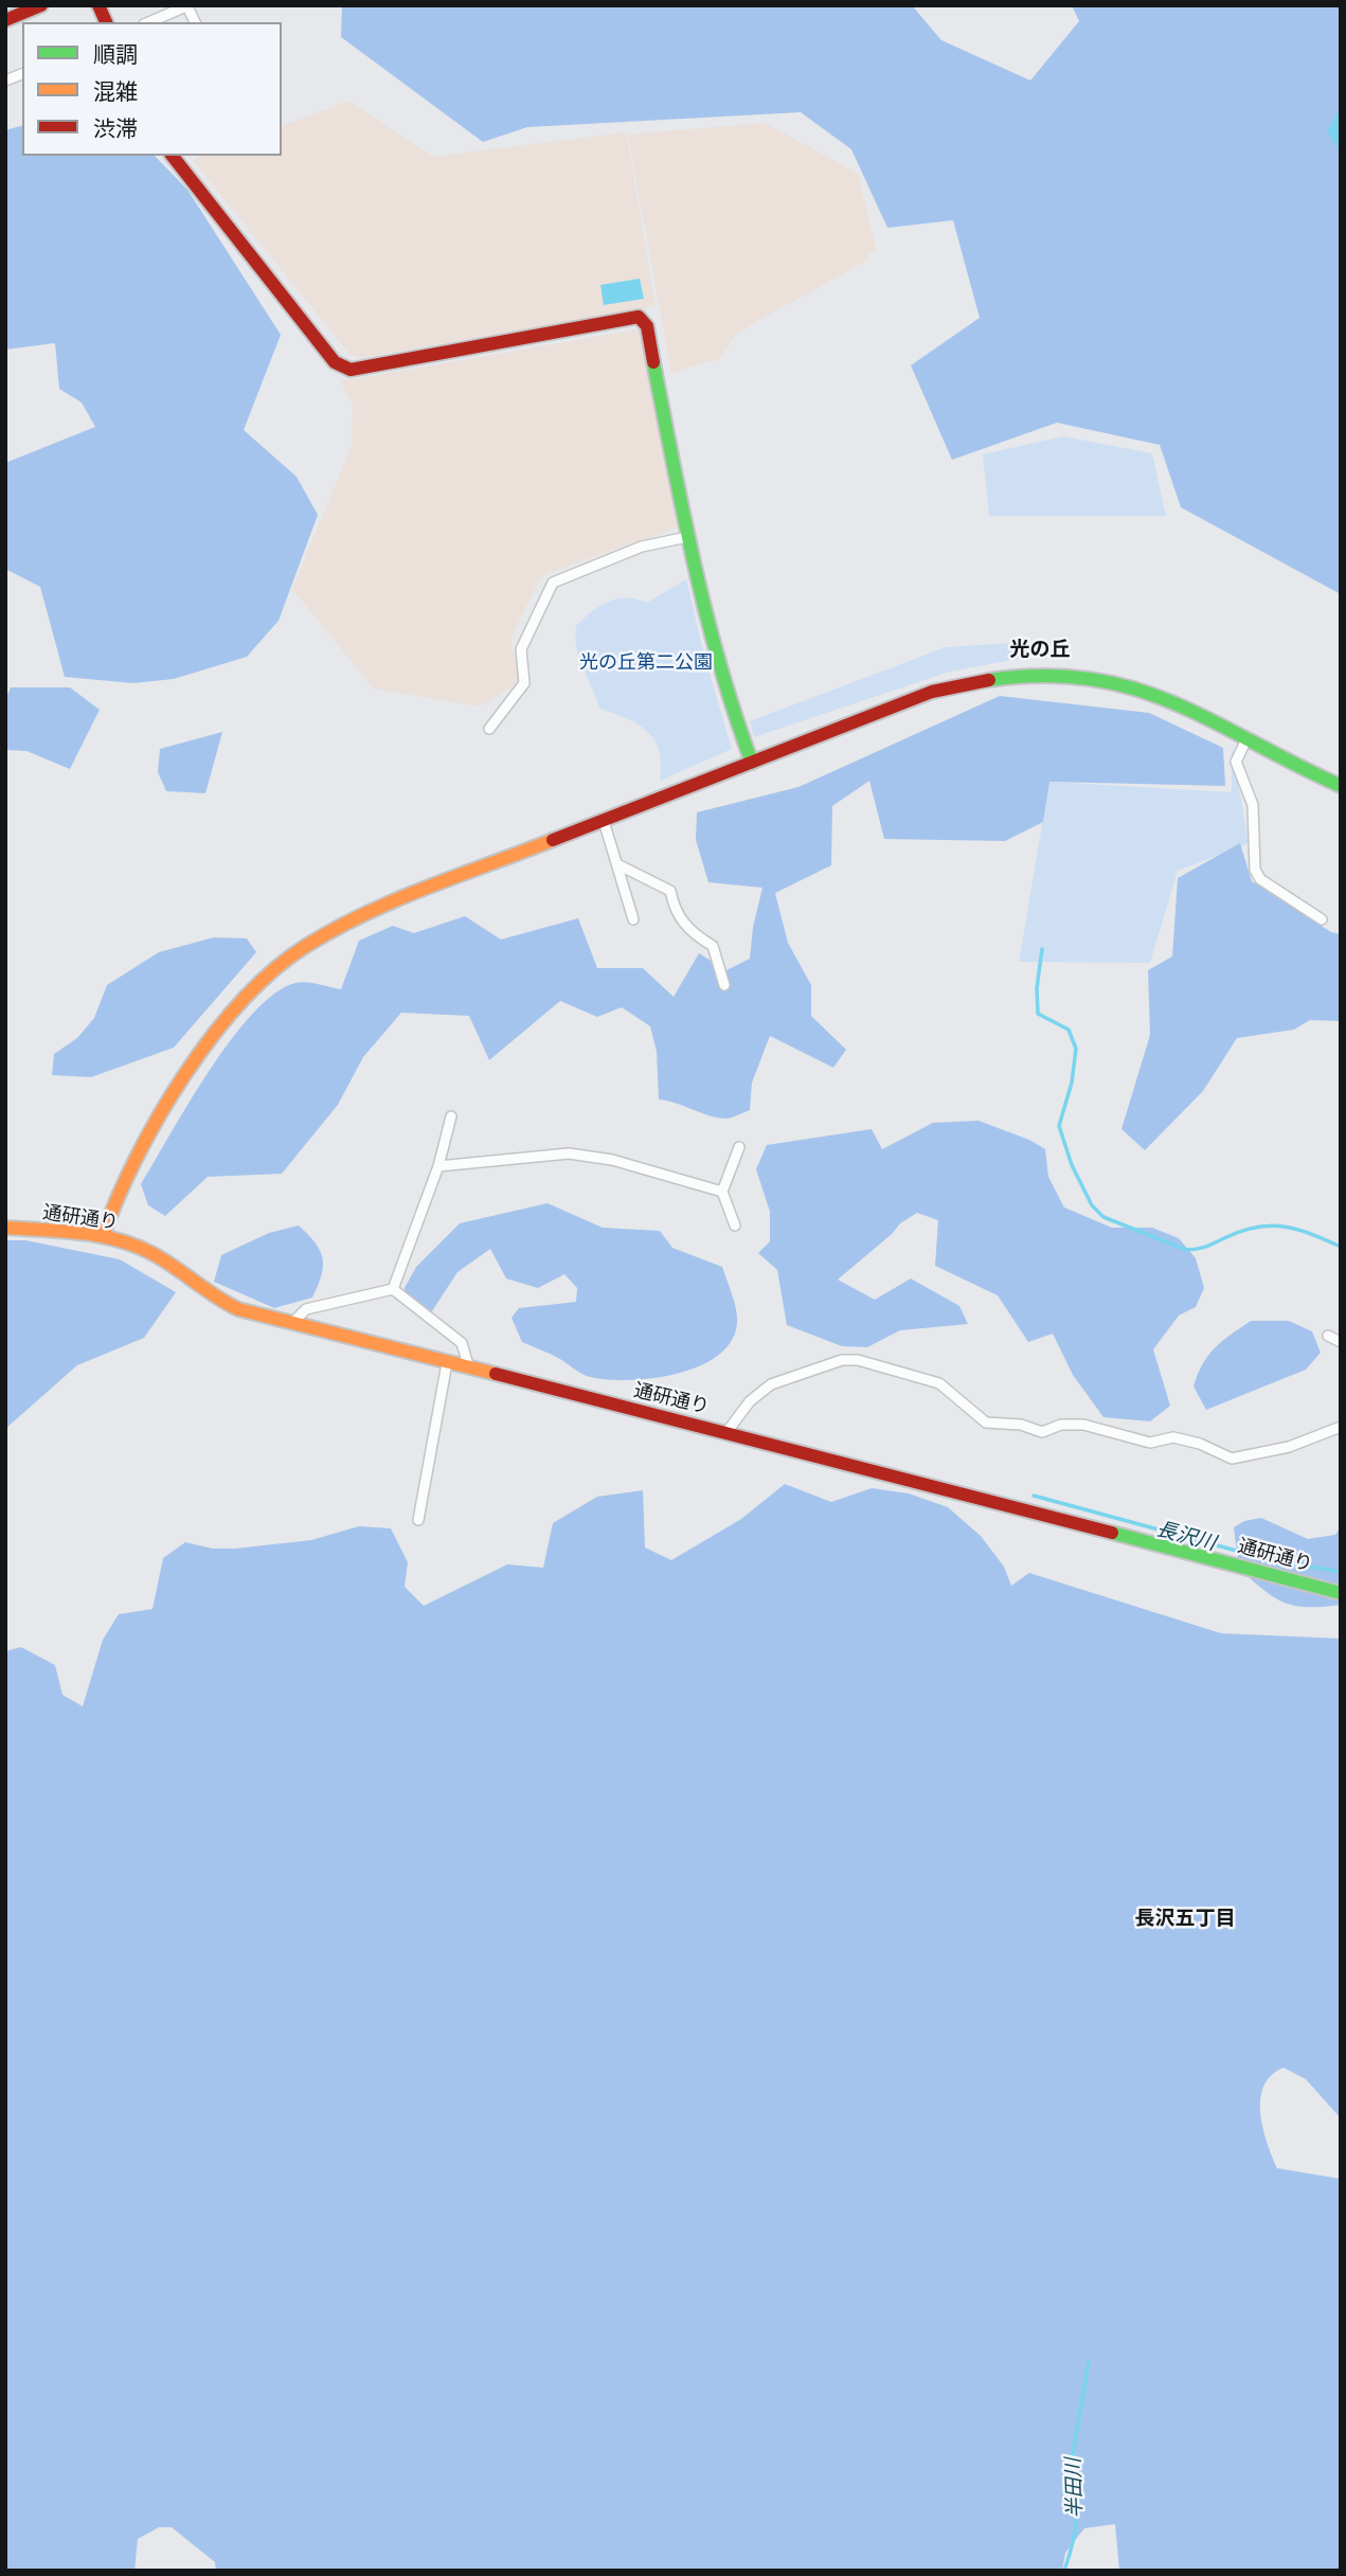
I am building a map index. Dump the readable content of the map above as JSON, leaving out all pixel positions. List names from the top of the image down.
{
  "streets": {
    "street": ["通研通り"]
  },
  "districts": ["光の丘", "長沢五丁目"],
  "water": ["長沢川", "半田川"],
  "parks": ["光の丘第二公園"],
  "legend": ["順調", "混雑", "渋滞"]
}
